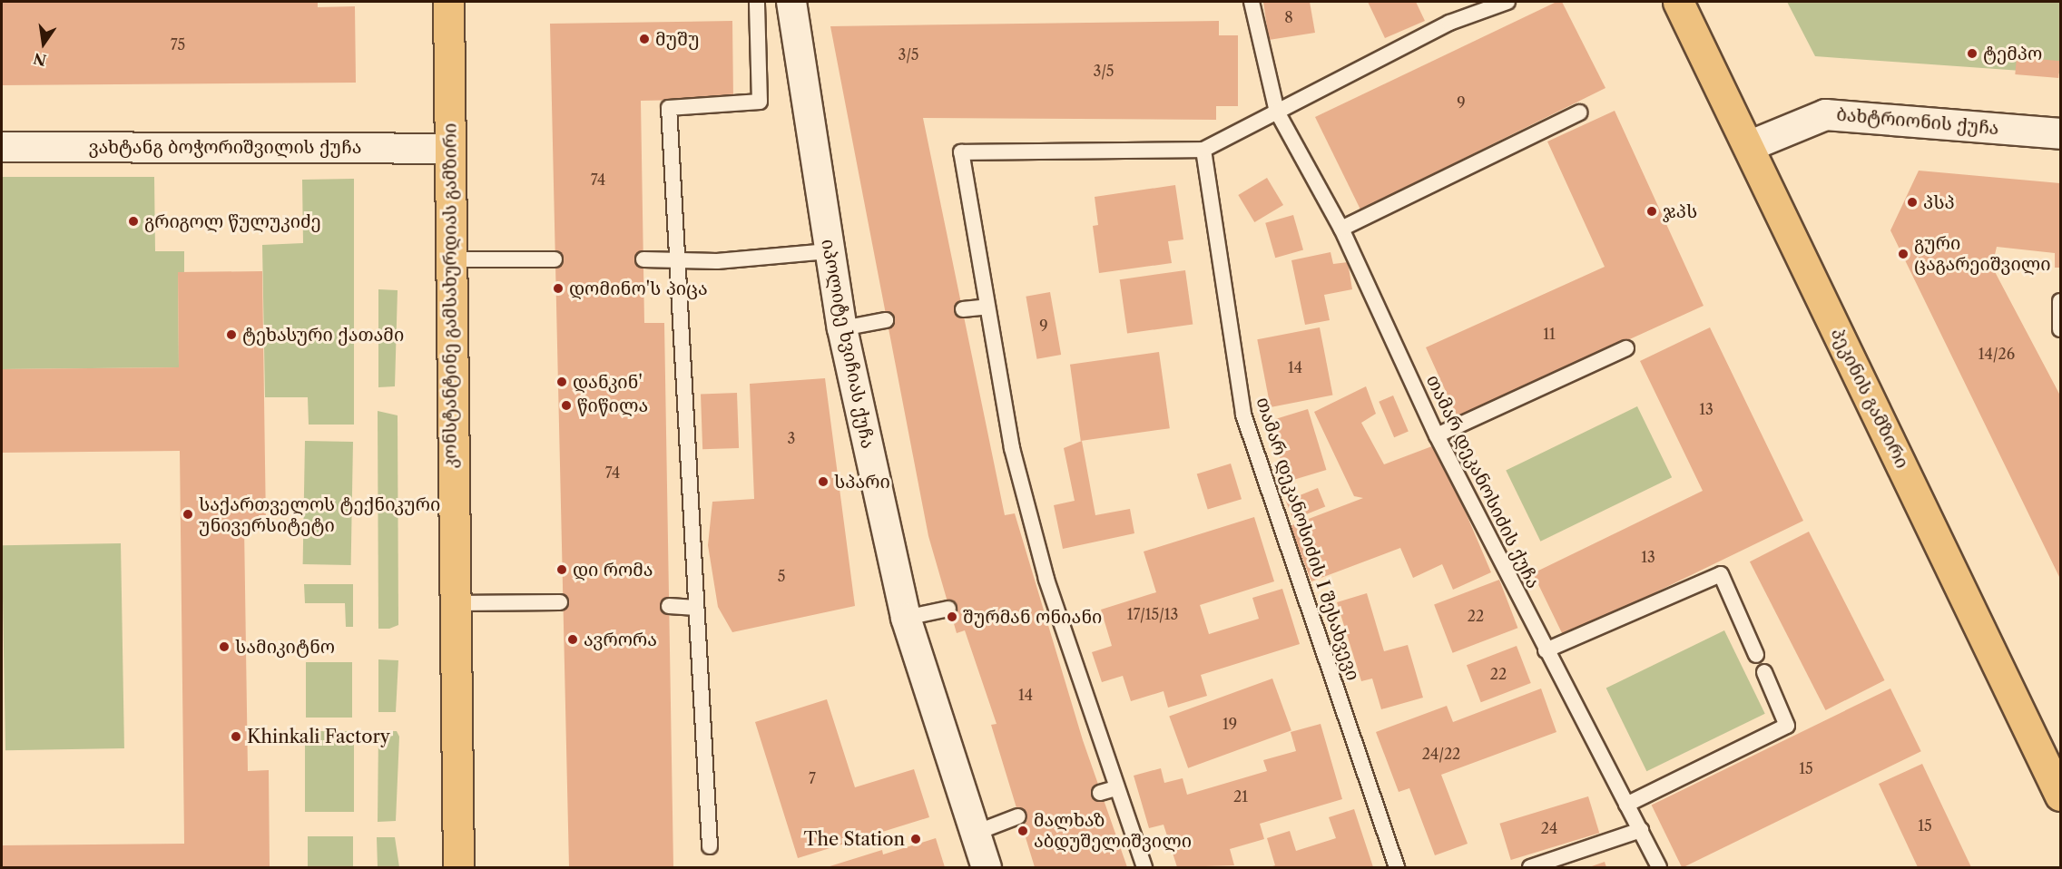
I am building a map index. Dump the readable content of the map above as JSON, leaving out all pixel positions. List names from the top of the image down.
{
  "streets": {
    "main road": ["კონსტანტინე გამსახურდიას გამზირი", "პეკინის გამზირი"],
    "street": ["ბახტრიონის ქუჩა", "ვახტანგ ბოჭორიშვილის ქუჩა", "იპოლიტე ხვიჩიას ქუჩა"],
    "lane": ["თამარ დეკანოსიძის ქუჩა", "თამარ დეკანოსიძის I შესახვევი"]
  },
  "crossings": [
    ["ბახტრიონის ქუჩა", "პეკინის გამზირი"],
    ["ვახტანგ ბოჭორიშვილის ქუჩა", "კონსტანტინე გამსახურდიას გამზირი"]
  ],
  "places": [
    "მუშუ",
    "ტემპო",
    "პსპ",
    "ჯპს",
    "გრიგოლ წულუკიძე",
    "გური ცაგარეიშვილი",
    "დომინო'ს პიცა",
    "ტეხასური ქათამი",
    "დანკინ'",
    "წიწილა",
    "სპარი",
    "საქართველოს ტექნიკური უნივერსიტეტი",
    "დი რომა",
    "შურმან ონიანი",
    "ავრორა",
    "სამიკიტნო",
    "Khinkali Factory",
    "მალხაზ აბდუშელიშვილი",
    "The Station"
  ],
  "house_numbers": [
    "8",
    "75",
    "3/5",
    "3/5",
    "9",
    "74",
    "9",
    "11",
    "14/26",
    "14",
    "13",
    "3",
    "74",
    "13",
    "5",
    "17/15/13",
    "22",
    "22",
    "14",
    "19",
    "24/22",
    "15",
    "7",
    "21",
    "15",
    "24"
  ],
  "north": "bottom"
}
